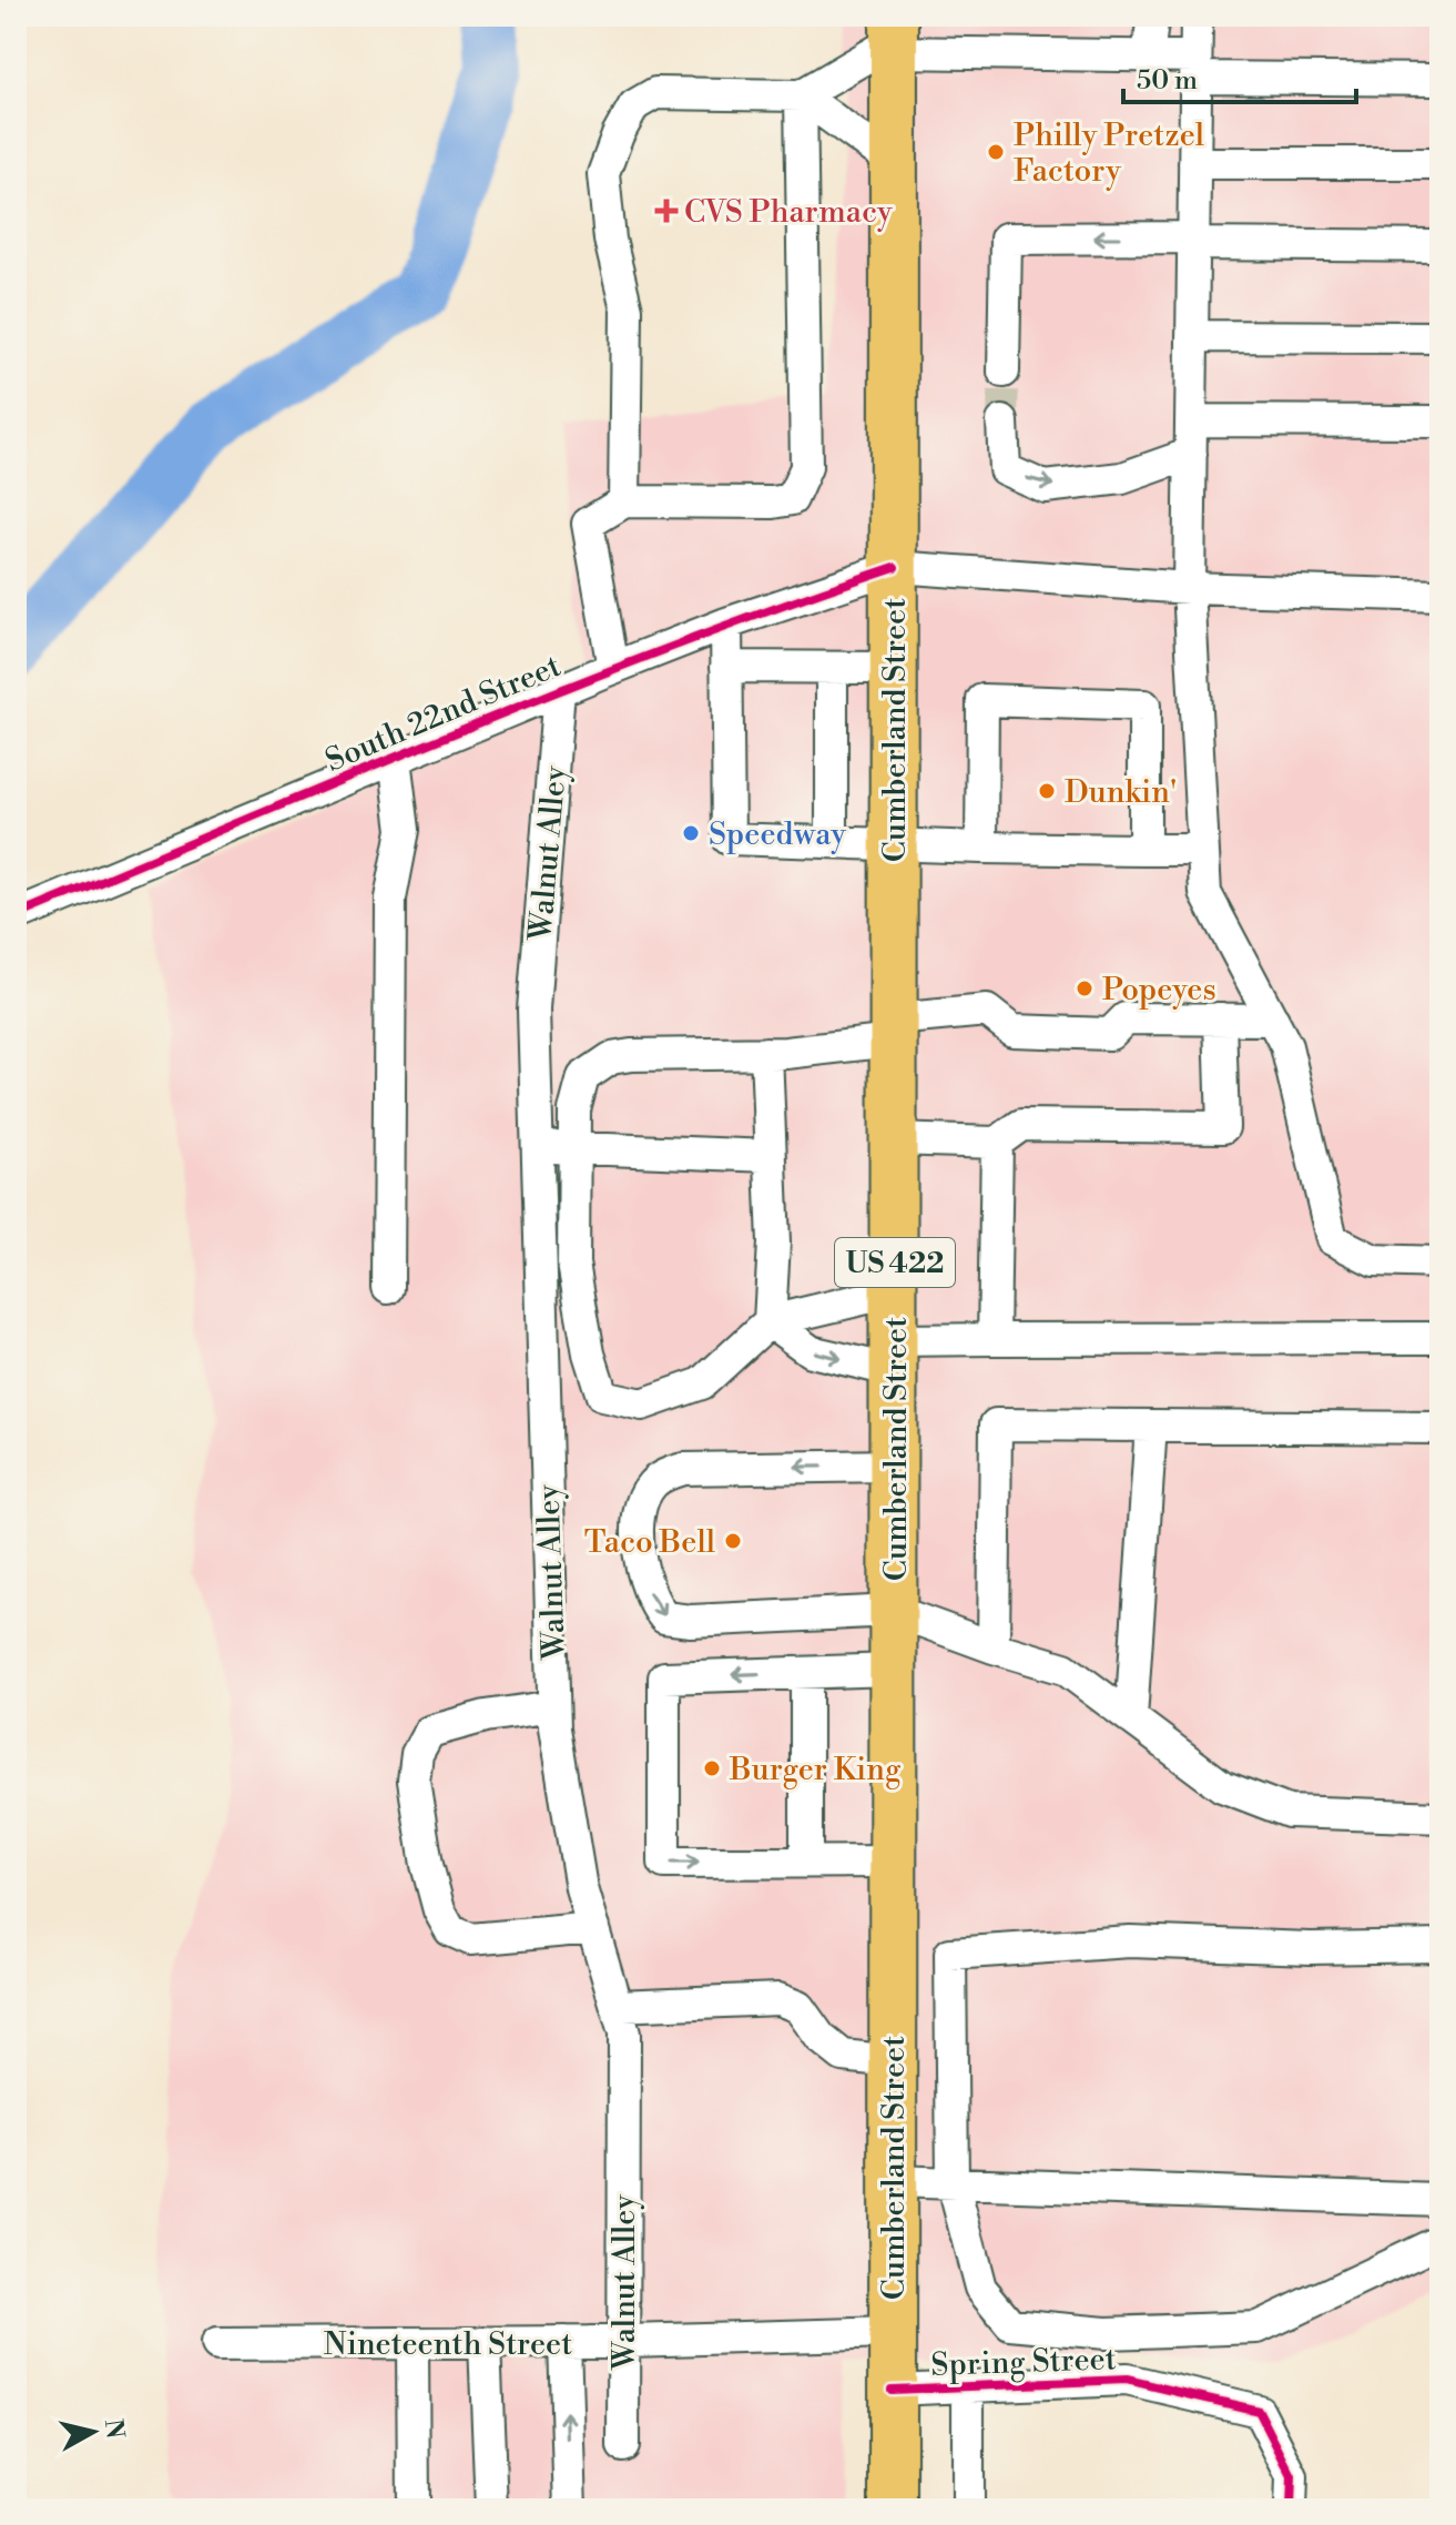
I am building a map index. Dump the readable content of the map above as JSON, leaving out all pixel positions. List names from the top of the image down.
{
  "streets": {
    "highway": ["Cumberland Street", "US 422"],
    "street": [
      "South 22nd Street",
      "Walnut Alley",
      "Nineteenth Street",
      "Spring Street"
    ]
  },
  "crossings": [
    ["South 22nd Street", "Cumberland Street"],
    ["South 22nd Street", "Walnut Alley"],
    ["Cumberland Street", "Nineteenth Street"],
    ["Cumberland Street", "Spring Street"],
    ["Walnut Alley", "Nineteenth Street"]
  ],
  "places": {
    "other": [
      "Philly Pretzel Factory",
      "Dunkin'",
      "Speedway",
      "Popeyes",
      "Taco Bell",
      "Burger King"
    ],
    "health": ["CVS Pharmacy"]
  },
  "scale_bar": "50 m",
  "north": "right"
}
